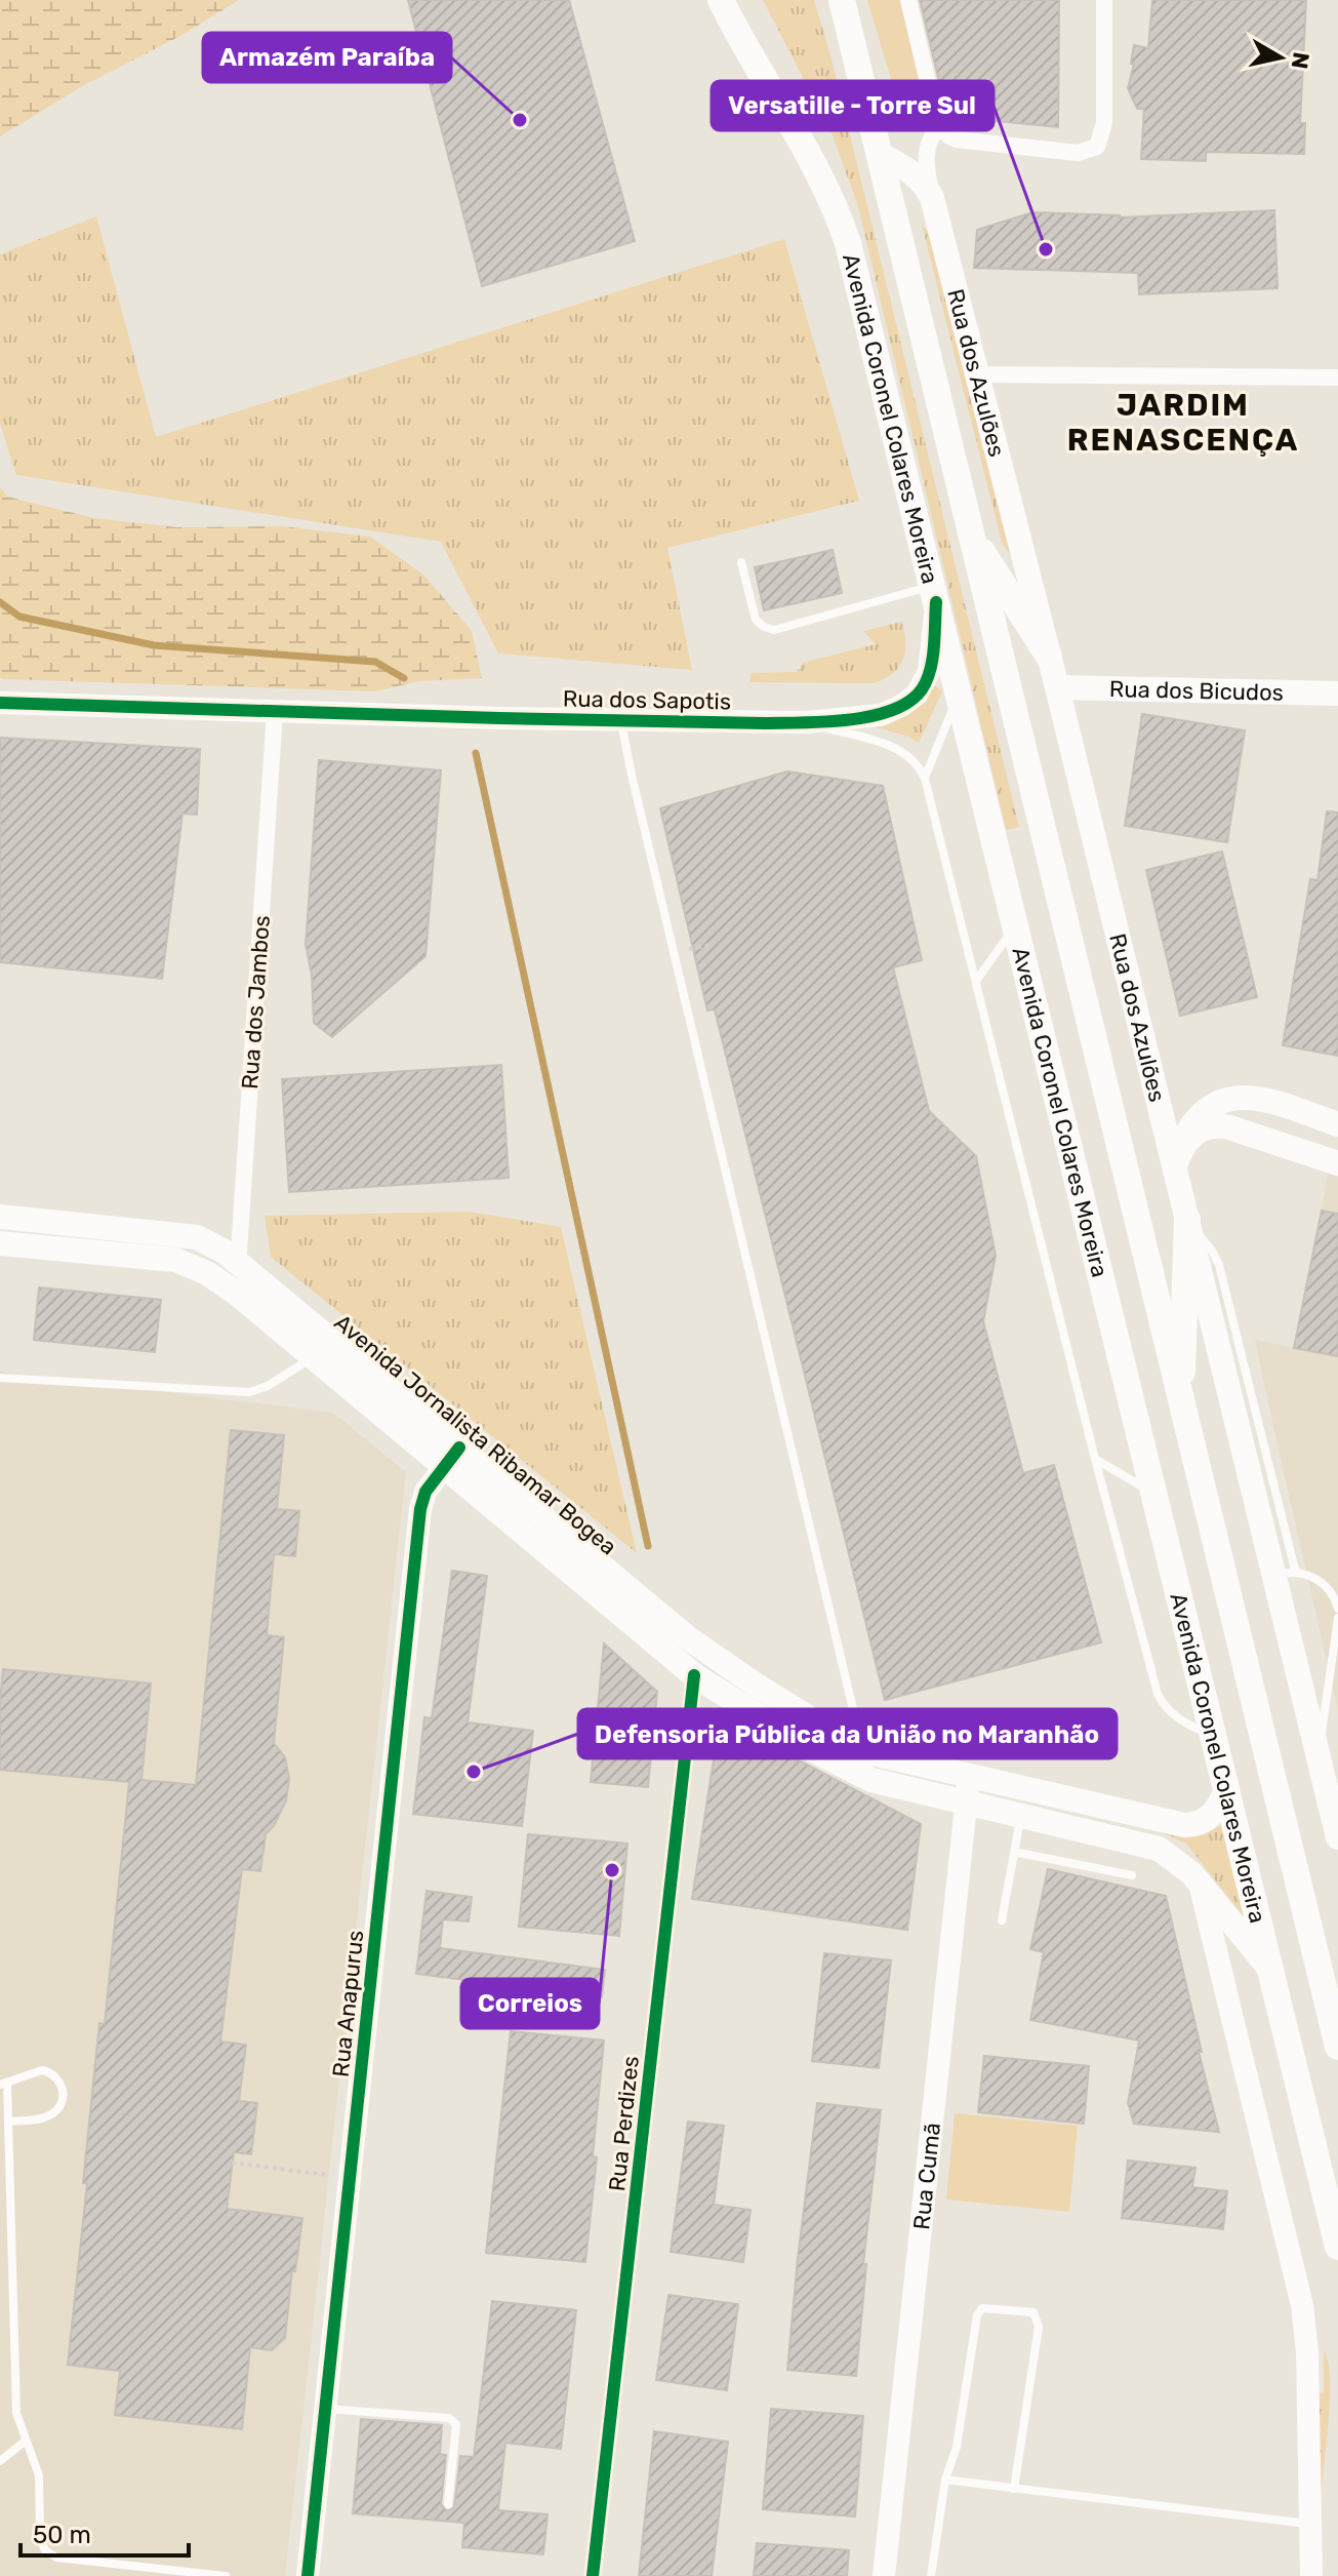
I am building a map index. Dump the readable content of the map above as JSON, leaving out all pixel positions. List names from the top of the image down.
{
  "streets": {
    "main road": [
      "Rua dos Azulões",
      "Avenida Coronel Colares Moreira",
      "Rua dos Bicudos",
      "Avenida Jornalista Ribamar Bogea"
    ],
    "street": [
      "Rua dos Sapotis",
      "Rua dos Jambos",
      "Rua Anapurus",
      "Rua Perdizes",
      "Rua Cumã"
    ]
  },
  "crossings": [
    ["Rua dos Azulões", "Avenida Coronel Colares Moreira"],
    ["Rua dos Azulões", "Rua dos Bicudos"],
    ["Avenida Coronel Colares Moreira", "Rua dos Sapotis"],
    ["Avenida Coronel Colares Moreira", "Avenida Jornalista Ribamar Bogea"],
    ["Rua dos Sapotis", "Rua dos Jambos"],
    ["Rua dos Jambos", "Avenida Jornalista Ribamar Bogea"],
    ["Avenida Jornalista Ribamar Bogea", "Rua Anapurus"],
    ["Avenida Jornalista Ribamar Bogea", "Rua Perdizes"],
    ["Avenida Jornalista Ribamar Bogea", "Rua Cumã"]
  ],
  "districts": ["JARDIM RENASCENÇA"],
  "places": [
    "Armazém Paraíba",
    "Versatille - Torre Sul",
    "Defensoria Pública da União no Maranhão",
    "Correios"
  ],
  "scale_bar": "50 m",
  "north": "right"
}
